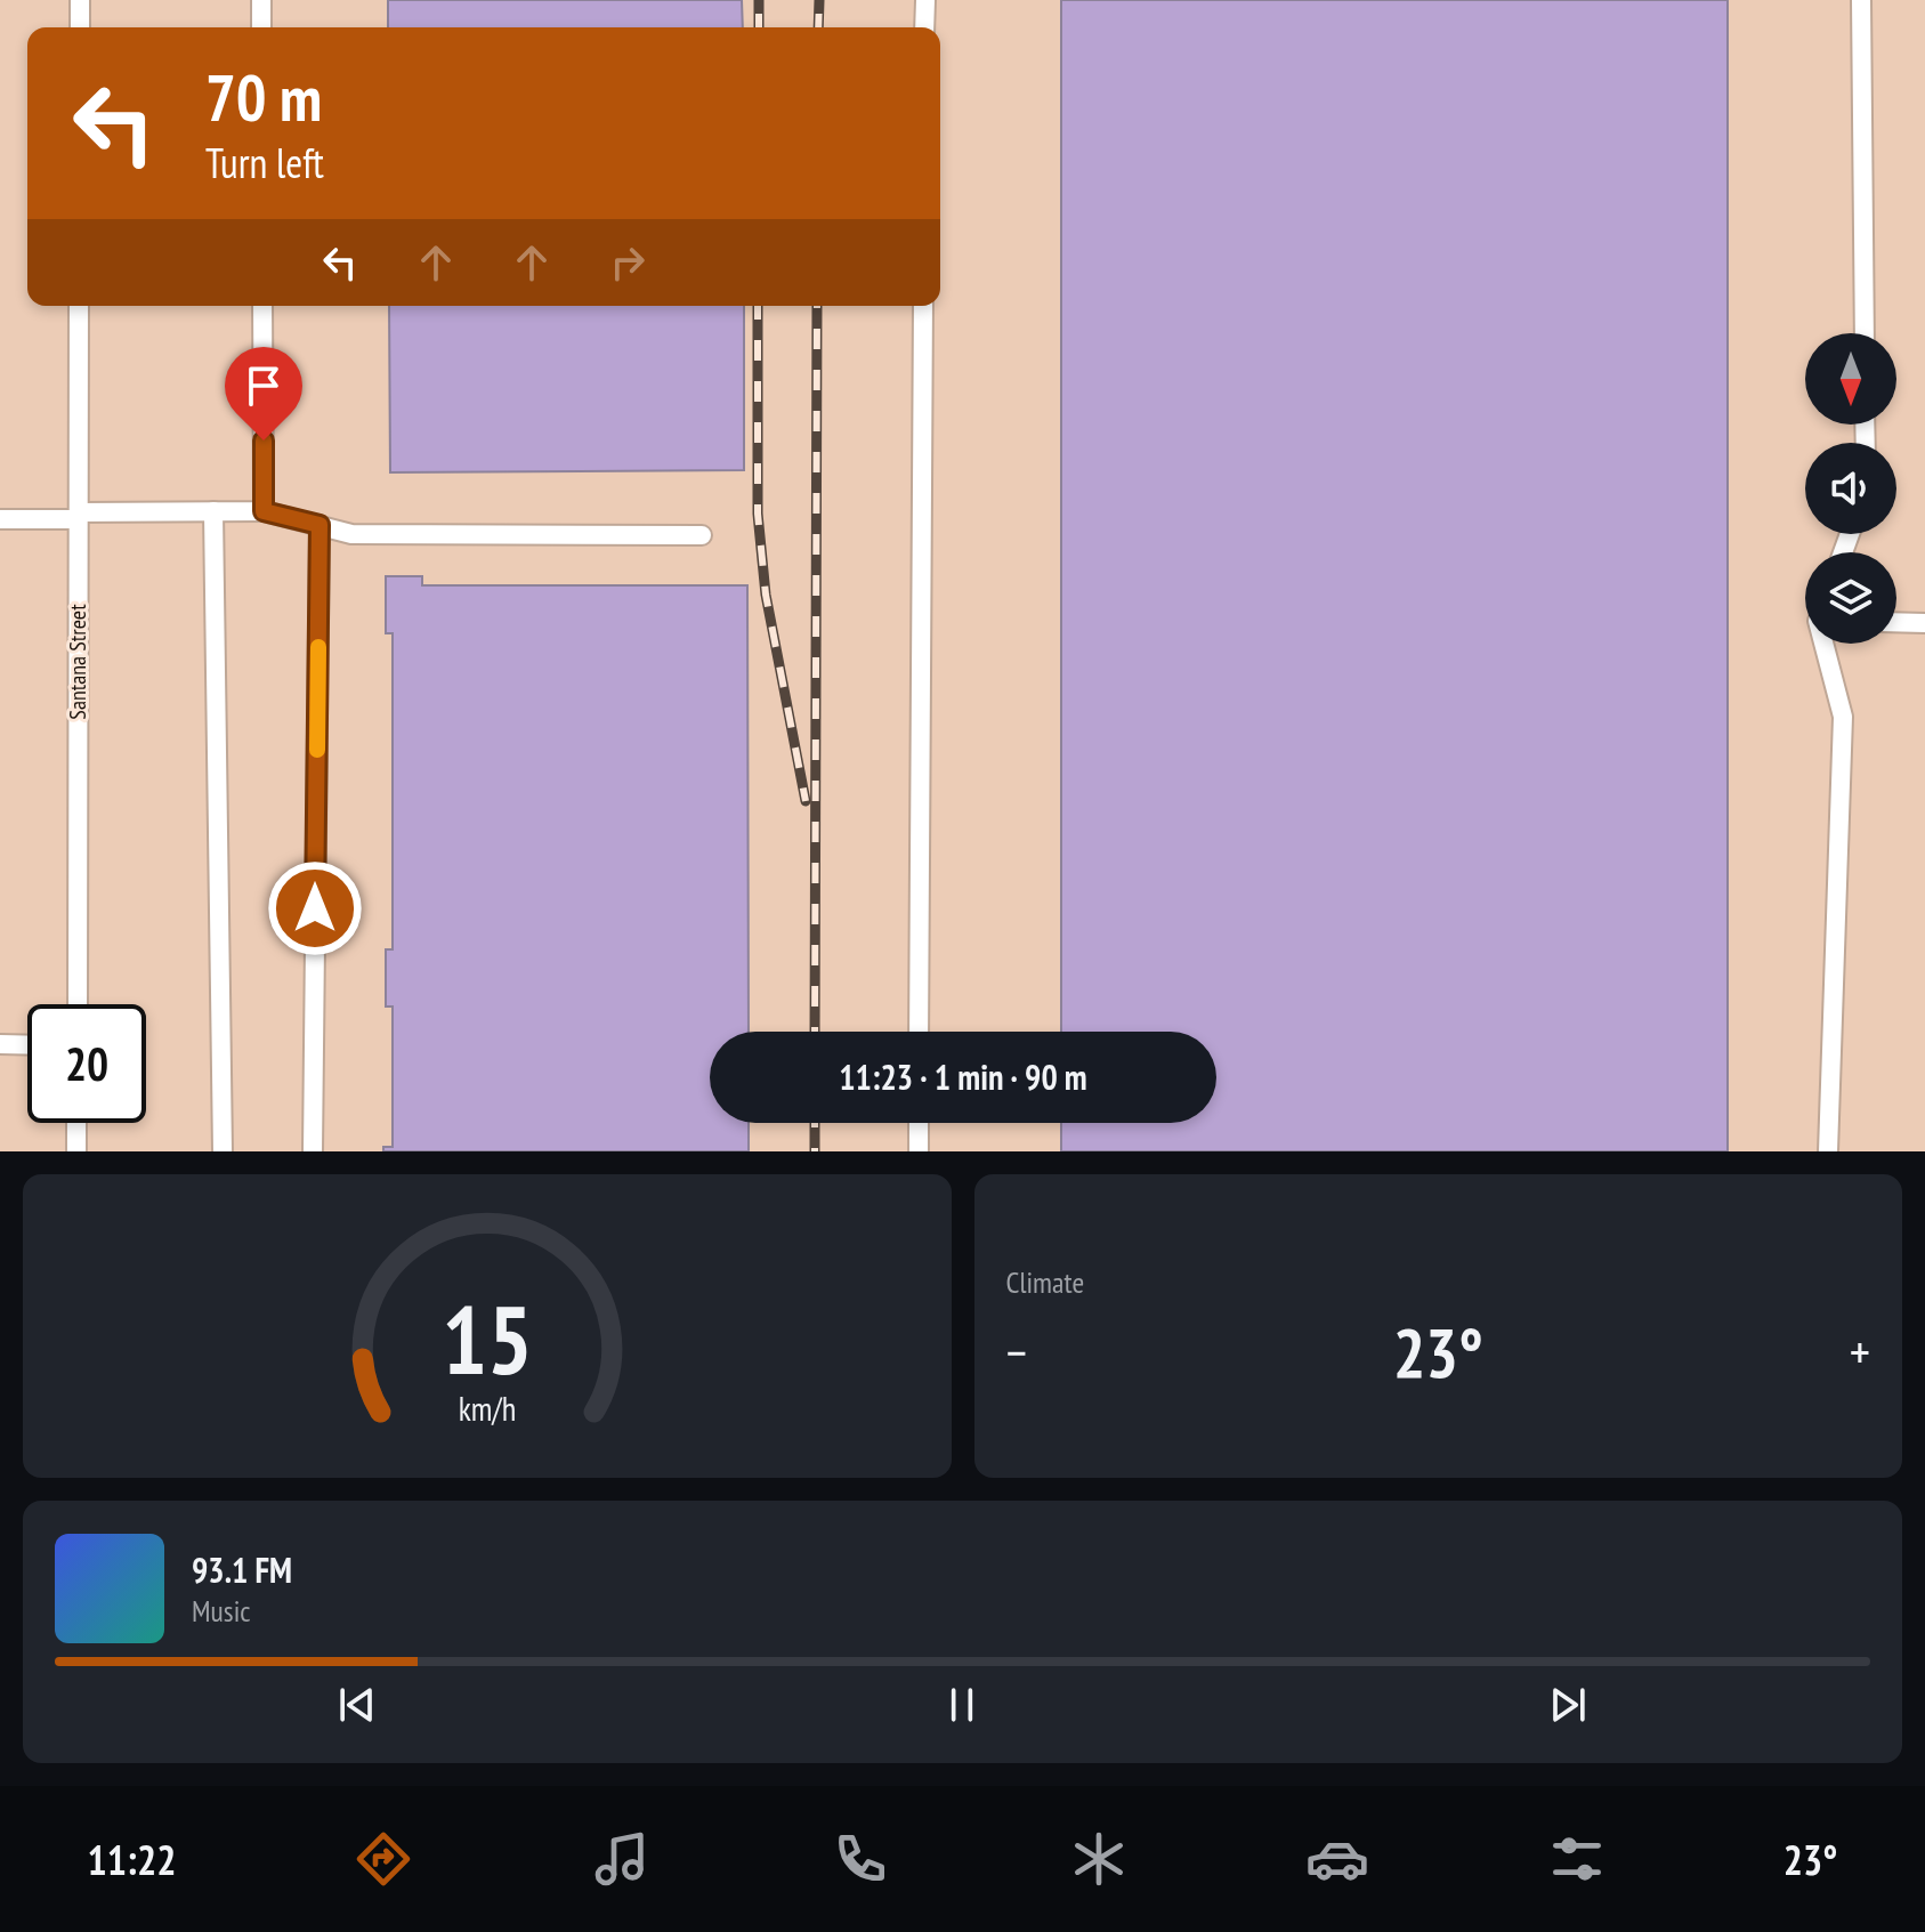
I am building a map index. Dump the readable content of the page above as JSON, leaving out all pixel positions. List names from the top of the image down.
{
  "streets": {
    "lane": ["Santana Street"]
  },
  "north": "bottom",
  "page": {
    "turn": ["70 m", "Turn left"],
    "limit": "20",
    "trip": "11:23 · 1 min · 90 m",
    "tile": "Climate",
    "heat": ["−", "23°", "+"],
    "song": ["93.1 FM", "Music"],
    "tabs": ["11:22", "23°"],
    "gauge": ["15", "km/h"]
  }
}
